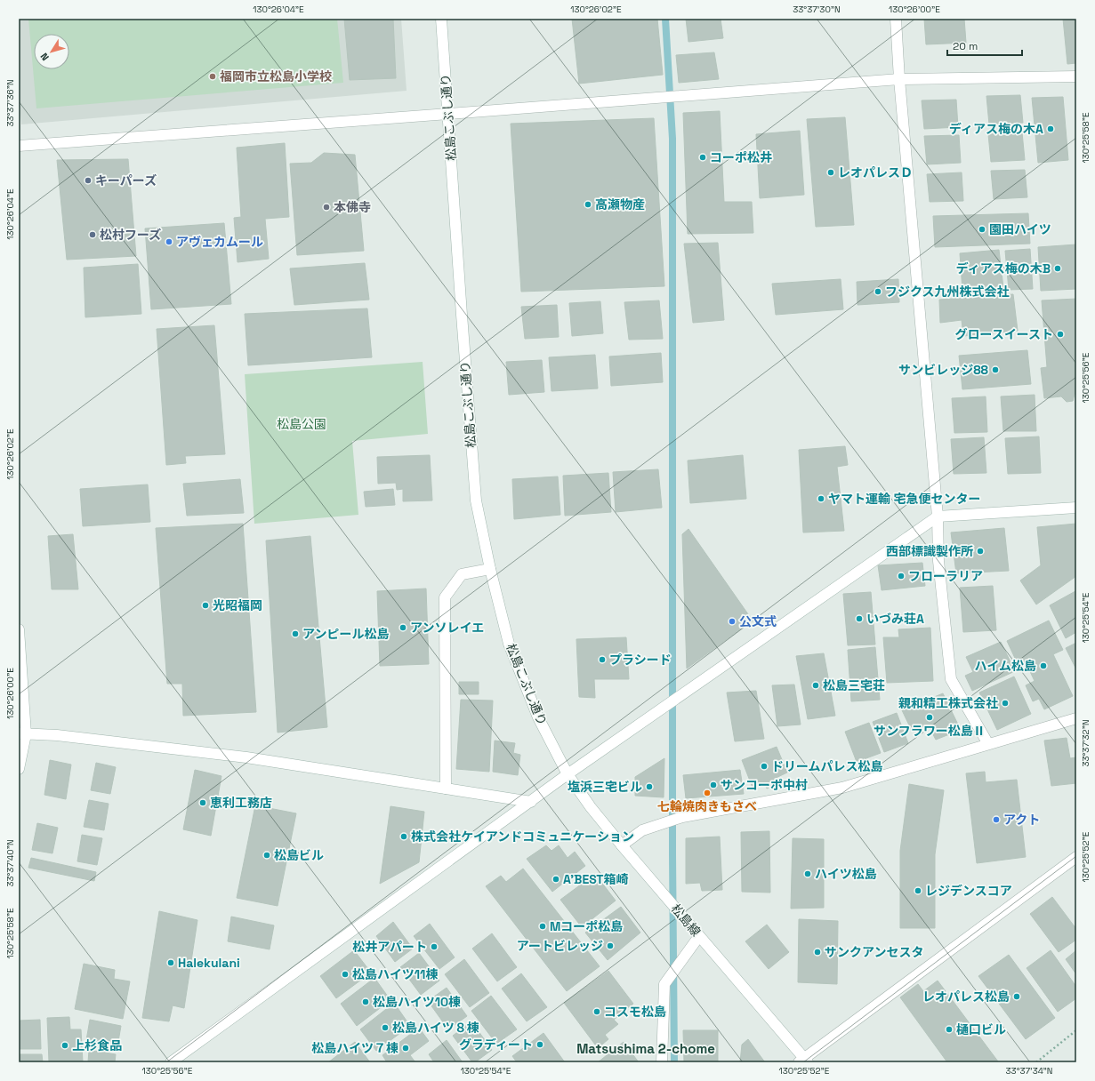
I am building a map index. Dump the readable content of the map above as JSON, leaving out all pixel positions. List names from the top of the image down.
{
  "streets": {
    "street": ["松島こぶし通り", "松島線"]
  },
  "crossings": [
    ["松島こぶし通り", "松島線"]
  ],
  "districts": ["Matsushima 2-chome"],
  "parks": ["松島公園"],
  "places": [
    "福岡市立松島小学校",
    "ディアス梅の木A",
    "コーポ松井",
    "レオパレスＤ",
    "キーパーズ",
    "高瀬物産",
    "本佛寺",
    "園田ハイツ",
    "松村フーズ",
    "アヴェカムール",
    "ディアス梅の木B",
    "フジクス九州株式会社",
    "グロースイースト",
    "サンビレッジ88",
    "ヤマト運輸 宅急便センター",
    "西部標識製作所",
    "フローラリア",
    "光昭福岡",
    "いづみ荘A",
    "公文式",
    "アンソレイエ",
    "アンピール松島",
    "プラシード",
    "ハイム松島",
    "松島三宅荘",
    "親和精工株式会社",
    "サンフラワー松島Ⅱ",
    "ドリームパレス松島",
    "サンコーポ中村",
    "塩浜三宅ビル",
    "七輪焼肉きもさべ",
    "恵利工務店",
    "アクト",
    "株式会社ケイアンドコミュニケーション",
    "松島ビル",
    "ハイツ松島",
    "A’BEST箱崎",
    "レジデンスコア",
    "Mコーポ松島",
    "アートビレッジ",
    "松井アパート",
    "サンクアンセスタ",
    "Halekulani",
    "松島ハイツ11棟",
    "レオパレス松島",
    "松島ハイツ10棟",
    "コスモ松島",
    "松島ハイツ８棟",
    "樋口ビル",
    "グラディート",
    "上杉食品",
    "松島ハイツ７棟"
  ],
  "scale_bar": "20 m",
  "north": "bottom left",
  "coordinates": [
    "130°26'04\"E",
    "130°26'02\"E",
    "33°37'30\"N",
    "130°26'00\"E",
    "33°37'36\"N",
    "130°25'58\"E",
    "130°25'56\"E",
    "130°25'54\"E",
    "33°37'32\"N",
    "130°25'52\"E",
    "33°37'40\"N",
    "33°37'34\"N"
  ]
}
